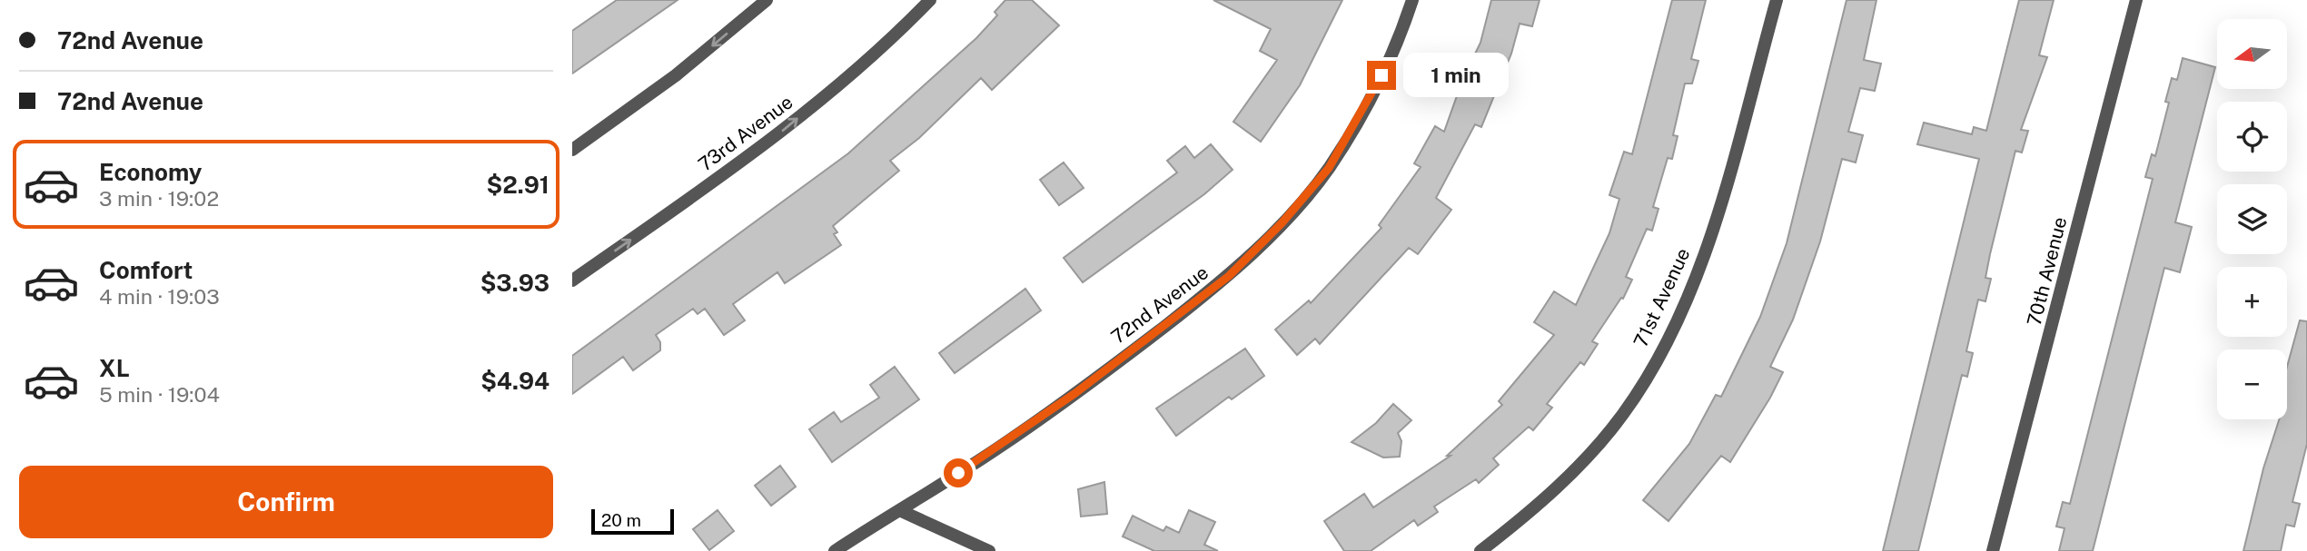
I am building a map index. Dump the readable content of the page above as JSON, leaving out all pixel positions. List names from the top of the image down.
{
  "streets": {
    "street": [
      "73rd Avenue",
      "70th Avenue",
      "71st Avenue",
      "72nd Avenue"
    ]
  },
  "scale_bar": "20 m",
  "north": "left",
  "page": {
    "banner": ["72nd Avenue", "72nd Avenue"],
    "map_buttons": ["+", "−"],
    "bubble": "1 min",
    "list": [
      {
        "name": "Economy",
        "note": "3 min · 19:02",
        "value": "$2.91"
      },
      {
        "name": "Comfort",
        "note": "4 min · 19:03",
        "value": "$3.93"
      },
      {
        "name": "XL",
        "note": "5 min · 19:04",
        "value": "$4.94"
      }
    ],
    "buttons": "Confirm",
    "scale": "20 m"
  }
}
